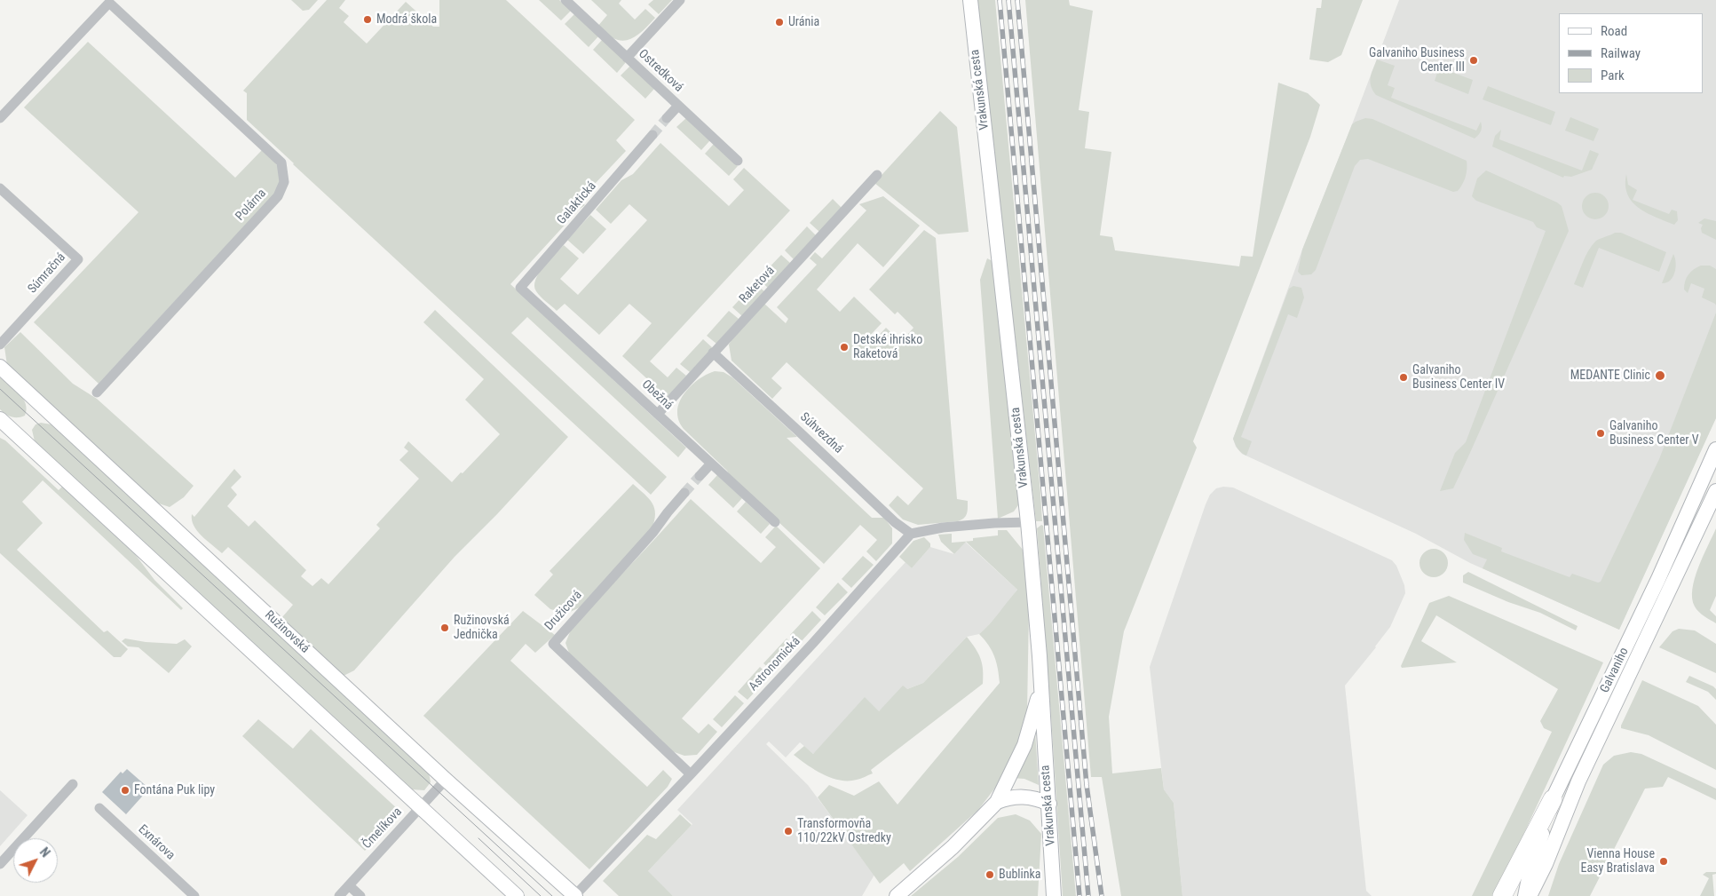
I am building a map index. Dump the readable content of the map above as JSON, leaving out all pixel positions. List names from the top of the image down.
{
  "streets": {
    "main road": ["Vrakunská cesta", "Ružinovská", "Galvaniho"],
    "street": [
      "Ostredková",
      "Galaktická",
      "Polárna",
      "Súmračná",
      "Raketová",
      "Obežná",
      "Súhvezdná",
      "Družicová",
      "Astronomická",
      "Čmelíkova",
      "Exnárova"
    ]
  },
  "crossings": [
    ["Galaktická", "Obežná"],
    ["Raketová", "Obežná"],
    ["Raketová", "Súhvezdná"],
    ["Súhvezdná", "Astronomická"],
    ["Družicová", "Astronomická"],
    ["Ružinovská", "Astronomická"],
    ["Ružinovská", "Čmelíkova"]
  ],
  "places": [
    "Modrá škola",
    "Uránia",
    "Galvaniho Business Center III",
    "Detské ihrisko Raketová",
    "MEDANTE Clinic",
    "Galvaniho Business Center IV",
    "Galvaniho Business Center V",
    "Ružinovská Jednička",
    "Fontána Puk lipy",
    "Transformovňa 110/22kV Ostredky",
    "Vienna House Easy Bratislava",
    "Bublinka"
  ],
  "legend": ["Road", "Railway", "Park"],
  "north": "top right"
}
